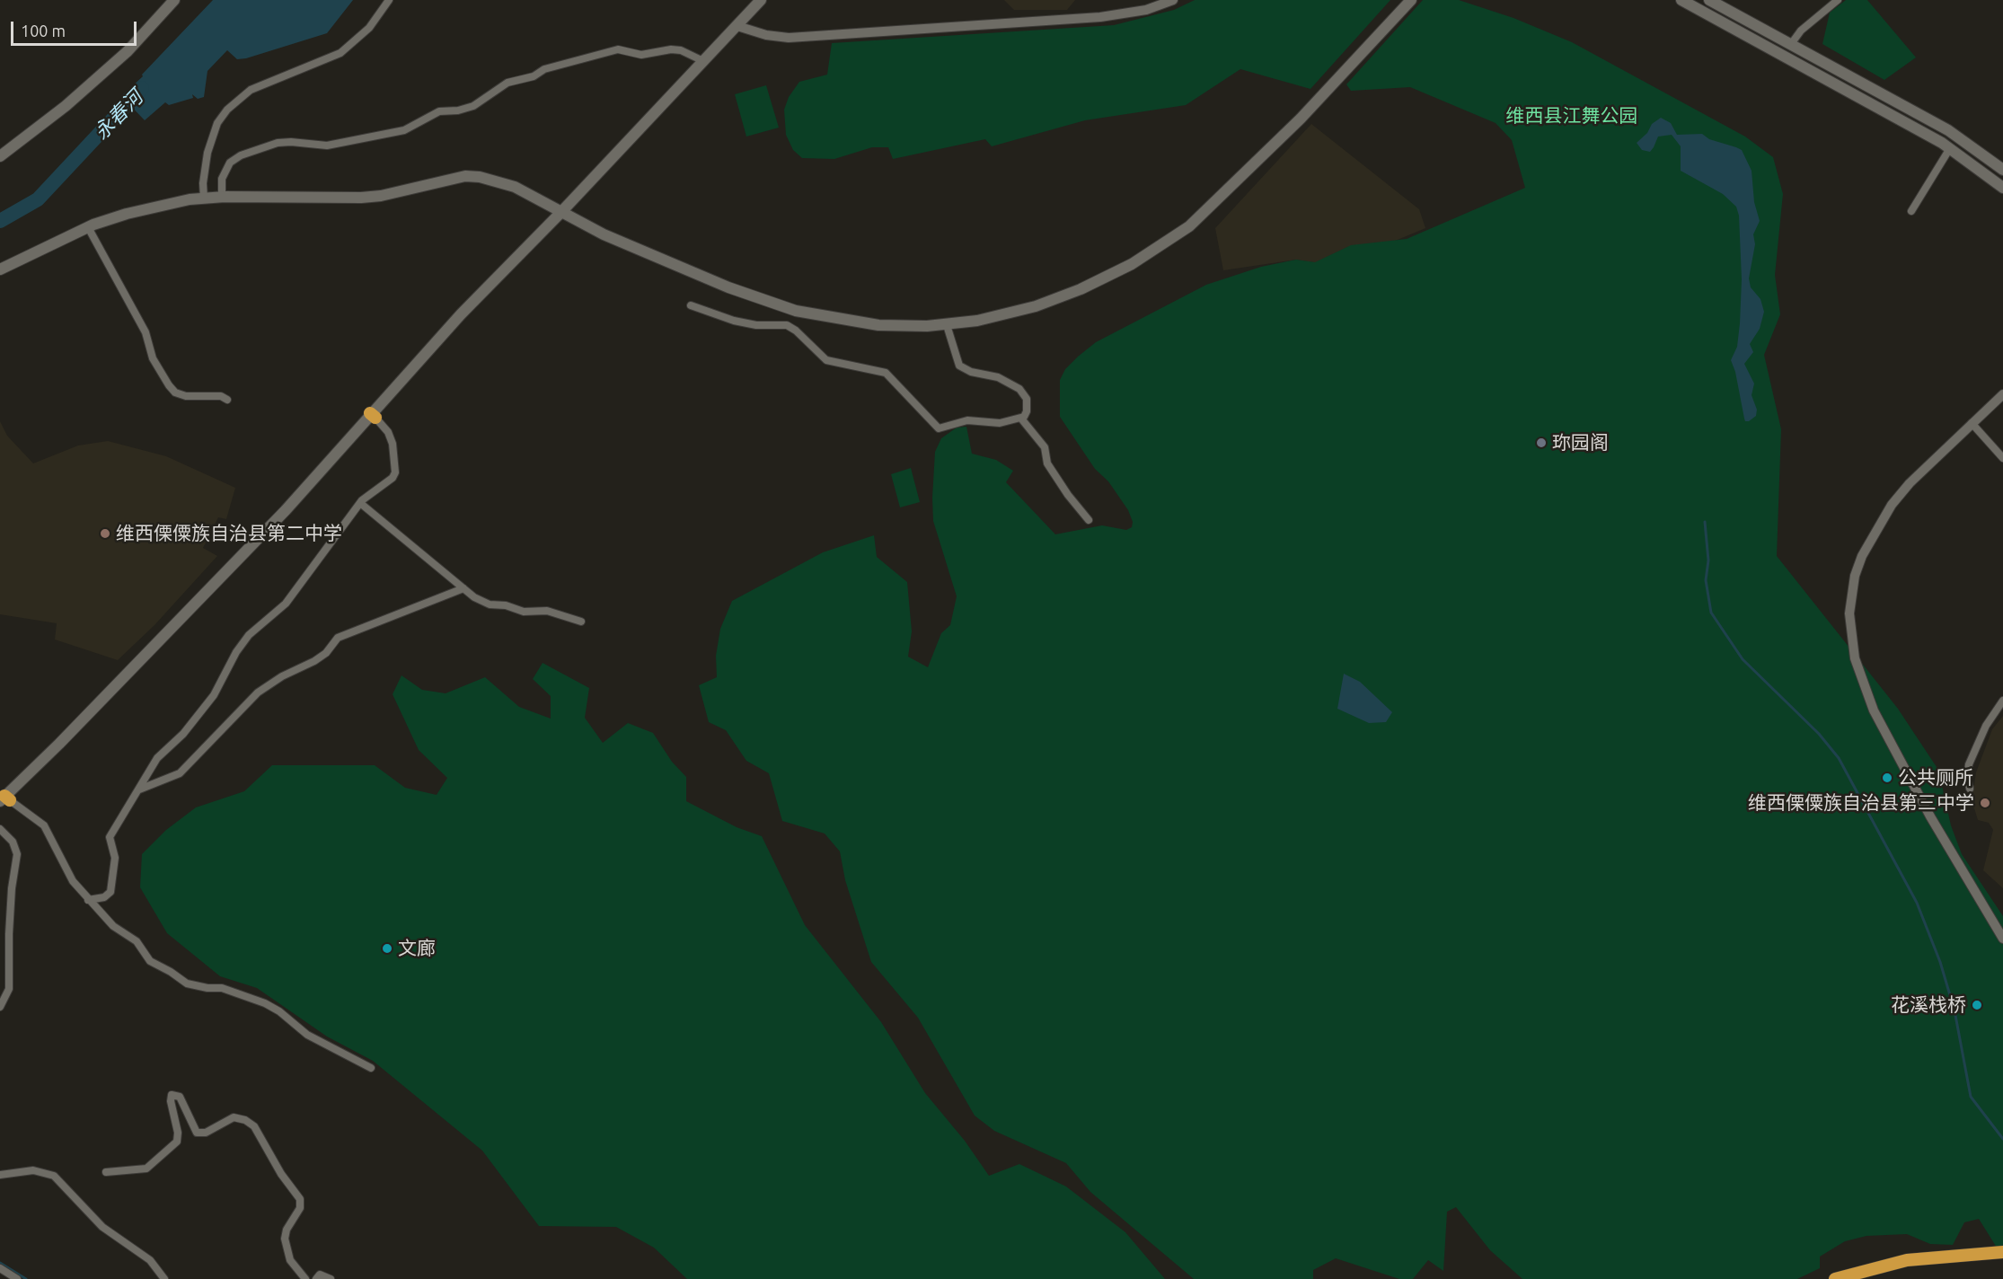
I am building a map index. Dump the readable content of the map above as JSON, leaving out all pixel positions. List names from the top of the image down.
{
  "water": ["永春河"],
  "parks": ["维西县江舞公园"],
  "places": [
    "珎园阁",
    "维西傈僳族自治县第二中学",
    "公共厕所",
    "维西傈僳族自治县第三中学",
    "文廊",
    "花溪栈桥"
  ],
  "scale_bar": "100 m"
}
